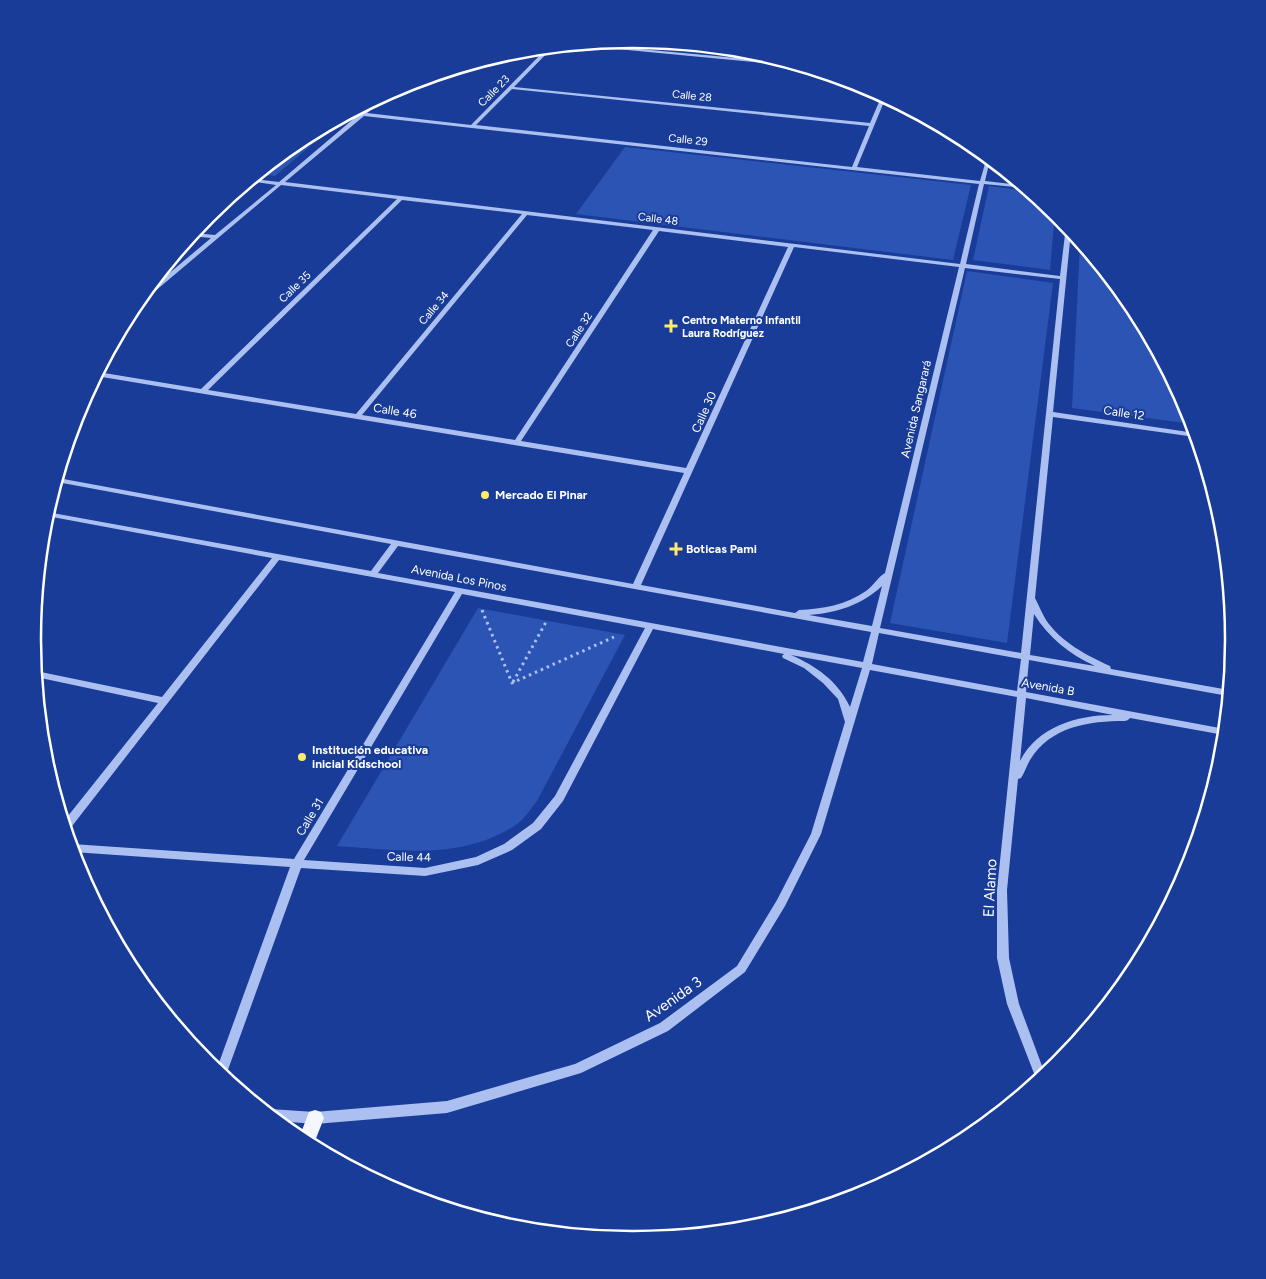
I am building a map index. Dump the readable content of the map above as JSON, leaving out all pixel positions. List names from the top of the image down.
{
  "streets": {
    "street": [
      "Calle 23",
      "Calle 28",
      "Calle 29",
      "Calle 48",
      "Calle 35",
      "Calle 34",
      "Calle 32",
      "Avenida Sangarará",
      "Calle 46",
      "Calle 30",
      "Calle 12",
      "Avenida Los Pinos",
      "Avenida B",
      "Calle 31",
      "Calle 44",
      "El Alamo",
      "Avenida 3"
    ]
  },
  "crossings": [
    ["Calle 23", "Calle 28"],
    ["Calle 23", "Calle 29"],
    ["Calle 29", "Avenida Sangarará"],
    ["Calle 48", "Calle 35"],
    ["Calle 48", "Calle 34"],
    ["Calle 48", "Calle 32"],
    ["Calle 48", "Avenida Sangarará"],
    ["Calle 48", "Calle 30"],
    ["Calle 35", "Calle 46"],
    ["Calle 34", "Calle 46"],
    ["Calle 32", "Calle 46"],
    ["Avenida Sangarará", "Avenida Los Pinos"],
    ["Avenida Sangarará", "Avenida B"],
    ["Avenida Sangarará", "Avenida 3"],
    ["Calle 46", "Calle 30"],
    ["Calle 30", "Avenida Los Pinos"],
    ["Avenida Los Pinos", "Avenida B"],
    ["Avenida Los Pinos", "Calle 31"],
    ["Avenida Los Pinos", "Calle 44"],
    ["Avenida Los Pinos", "Avenida 3"],
    ["Avenida B", "El Alamo"],
    ["Avenida B", "Avenida 3"],
    ["Calle 31", "Calle 44"]
  ],
  "places": {
    "health": ["Centro Materno Infantil Laura Rodríguez", "Boticas Pami"],
    "other": ["Mercado El Pinar", "Institución educativa inicial Kidschool"]
  }
}
